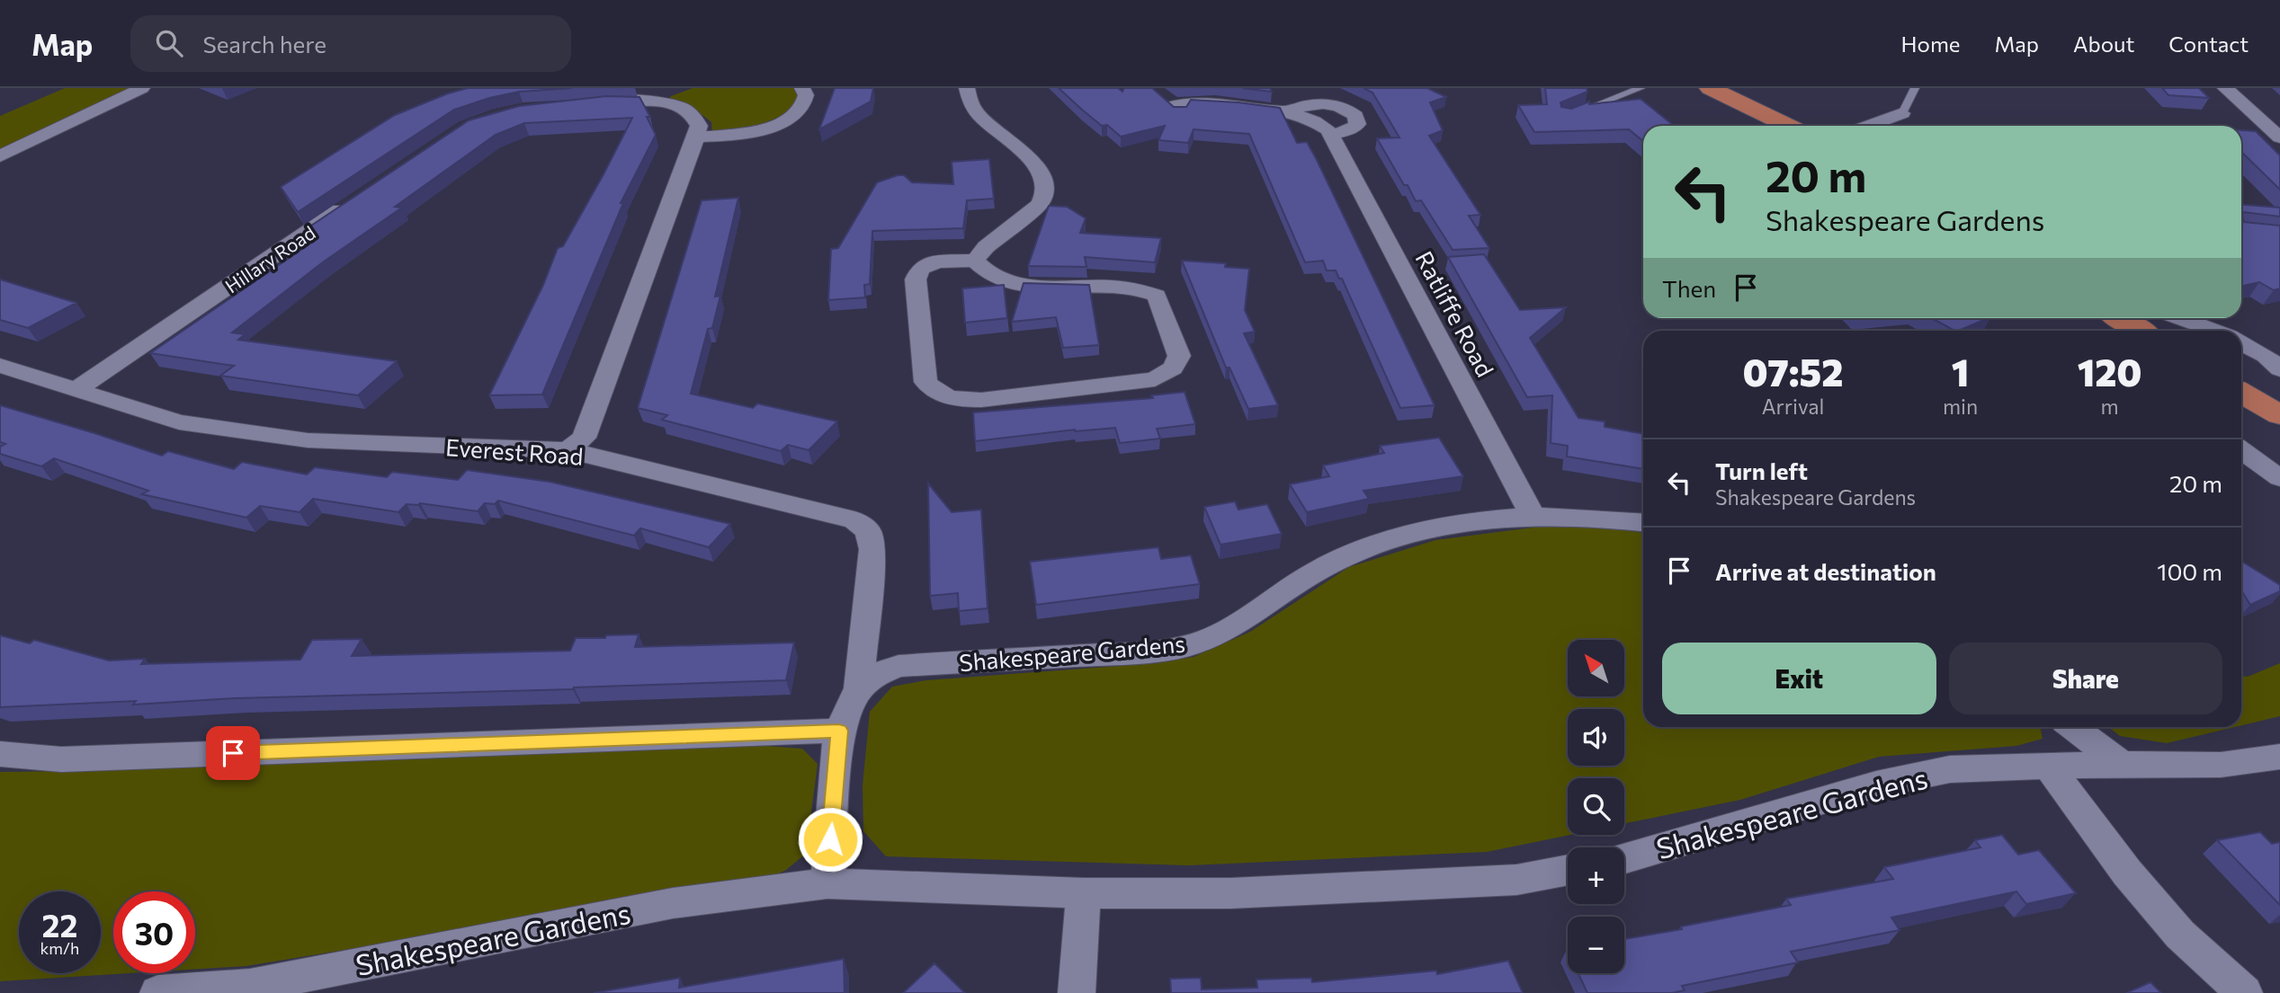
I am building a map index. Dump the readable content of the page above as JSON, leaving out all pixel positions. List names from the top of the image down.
{
  "streets": {
    "street": [
      "Hillary Road",
      "Ratliffe Road",
      "Everest Road",
      "Shakespeare Gardens"
    ]
  },
  "crossings": [
    ["Hillary Road", "Everest Road"],
    ["Ratliffe Road", "Shakespeare Gardens"],
    ["Everest Road", "Shakespeare Gardens"]
  ],
  "north": "top left",
  "page": {
    "header": "Map",
    "search": "Search here",
    "nav": [
      "Home",
      "Map",
      "About",
      "Contact"
    ],
    "turn": ["20 m", "Shakespeare Gardens"],
    "then": "Then",
    "eta": [
      "07:52",
      "Arrival",
      "1",
      "min",
      "120",
      "m"
    ],
    "list": [
      {
        "name": "Turn left",
        "note": "Shakespeare Gardens",
        "value": "20 m"
      },
      {
        "name": "Arrive at destination",
        "value": "100 m"
      }
    ],
    "buttons": ["Exit", "Share"],
    "map_buttons": ["+", "−"],
    "speed": "22 km/h",
    "limit": "30"
  }
}
